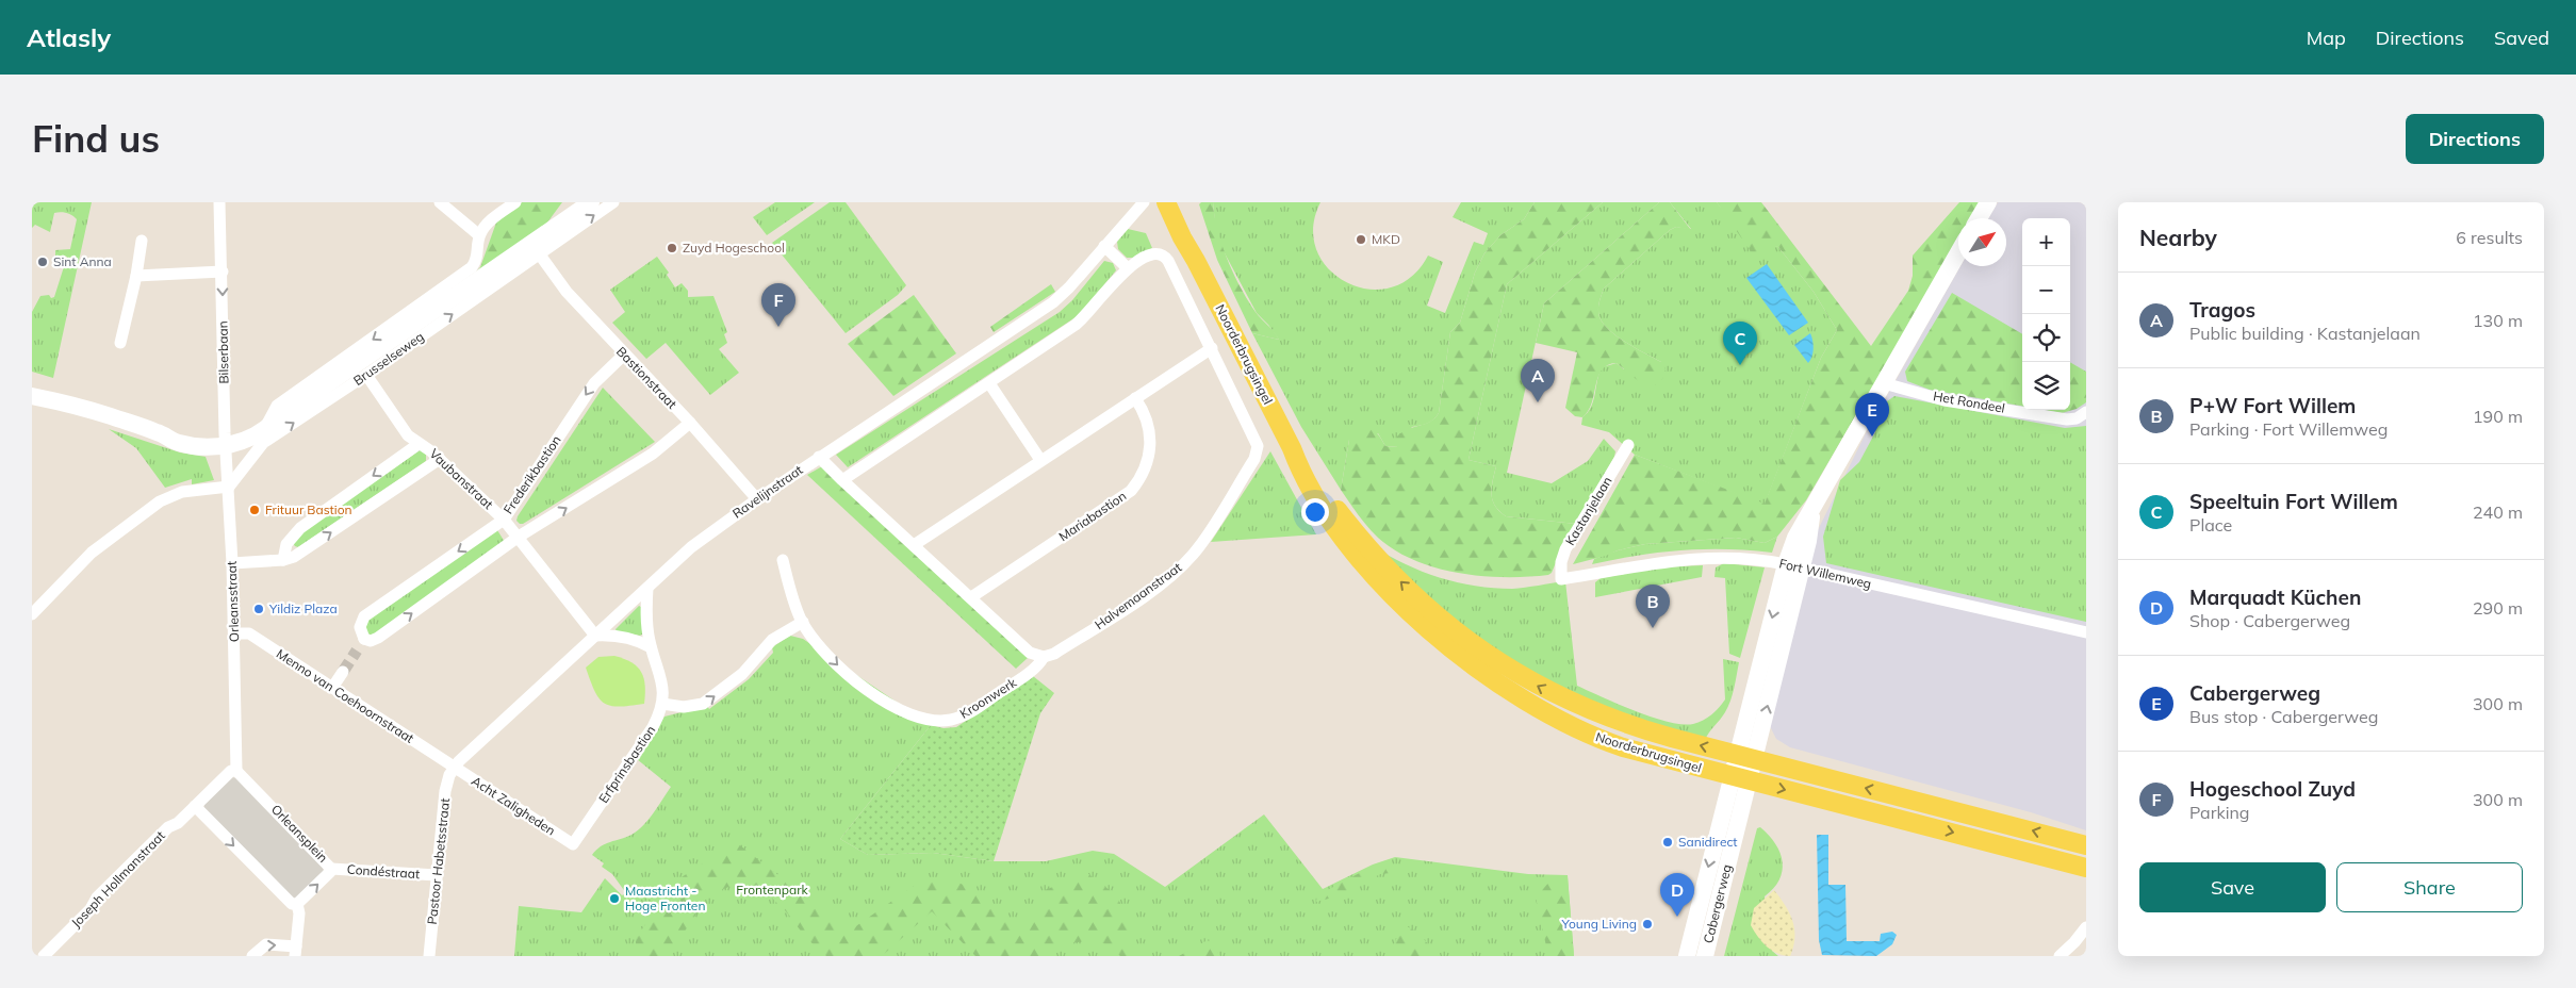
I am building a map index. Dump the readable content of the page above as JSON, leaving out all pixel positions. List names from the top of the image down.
{
  "streets": {
    "main road": ["Noorderbrugsingel"],
    "street": [
      "Bilserbaan",
      "Brusselseweg",
      "Bastionstraat",
      "Het Rondeel",
      "Frederikbastion",
      "Vaubanstraat",
      "Ravelijnstraat",
      "Kastanjelaan",
      "Mariabastion",
      "Fort Willemweg",
      "Halvemaanstraat",
      "Orleansstraat",
      "Menno van Coehoornstraat",
      "Kroonwerk",
      "Erfprinsbastion",
      "Acht Zaligheden",
      "Orleansplein",
      "Pastoor Habetsstraat",
      "Condéstraat",
      "Joseph Hollmanstraat",
      "Cabergerweg"
    ]
  },
  "crossings": [
    ["Bilserbaan", "Brusselseweg"],
    ["Bilserbaan", "Orleansstraat"],
    ["Noorderbrugsingel", "Cabergerweg"],
    ["Brusselseweg", "Bastionstraat"],
    ["Brusselseweg", "Vaubanstraat"],
    ["Brusselseweg", "Orleansstraat"],
    ["Bastionstraat", "Frederikbastion"],
    ["Bastionstraat", "Ravelijnstraat"],
    ["Het Rondeel", "Cabergerweg"],
    ["Frederikbastion", "Vaubanstraat"],
    ["Vaubanstraat", "Ravelijnstraat"],
    ["Ravelijnstraat", "Menno van Coehoornstraat"],
    ["Ravelijnstraat", "Erfprinsbastion"],
    ["Ravelijnstraat", "Acht Zaligheden"],
    ["Ravelijnstraat", "Pastoor Habetsstraat"],
    ["Kastanjelaan", "Fort Willemweg"],
    ["Fort Willemweg", "Cabergerweg"],
    ["Halvemaanstraat", "Kroonwerk"],
    ["Orleansstraat", "Menno van Coehoornstraat"],
    ["Orleansstraat", "Orleansplein"],
    ["Menno van Coehoornstraat", "Acht Zaligheden"],
    ["Menno van Coehoornstraat", "Pastoor Habetsstraat"],
    ["Erfprinsbastion", "Acht Zaligheden"],
    ["Acht Zaligheden", "Pastoor Habetsstraat"],
    ["Orleansplein", "Condéstraat"],
    ["Pastoor Habetsstraat", "Condéstraat"]
  ],
  "one_way": ["Kroonwerk"],
  "parks": ["Frontenpark"],
  "places": [
    "MKD",
    "Zuyd Hogeschool",
    "Sint Anna",
    "Frituur Bastion",
    "Yildiz Plaza",
    "Sanidirect",
    "Maastricht - Hoge Fronten",
    "Young Living"
  ],
  "north": "top right",
  "page": {
    "header": "Atlasly",
    "nav": ["Map", "Directions", "Saved"],
    "buttons": [
      "Directions",
      ["Save", "Share"]
    ],
    "title": "Find us",
    "heading": ["Nearby", "6 results"],
    "map_buttons": ["+", "−"],
    "list": [
      {
        "mark": "A",
        "name": "Tragos",
        "note": "Public building · Kastanjelaan",
        "value": "130 m"
      },
      {
        "mark": "B",
        "name": "P+W Fort Willem",
        "note": "Parking · Fort Willemweg",
        "value": "190 m"
      },
      {
        "mark": "C",
        "name": "Speeltuin Fort Willem",
        "note": "Place",
        "value": "240 m"
      },
      {
        "mark": "D",
        "name": "Marquadt Küchen",
        "note": "Shop · Cabergerweg",
        "value": "290 m"
      },
      {
        "mark": "E",
        "name": "Cabergerweg",
        "note": "Bus stop · Cabergerweg",
        "value": "300 m"
      },
      {
        "mark": "F",
        "name": "Hogeschool Zuyd",
        "note": "Parking",
        "value": "300 m"
      }
    ],
    "pins": [
      "F",
      "C",
      "A",
      "E",
      "B",
      "D"
    ]
  }
}
